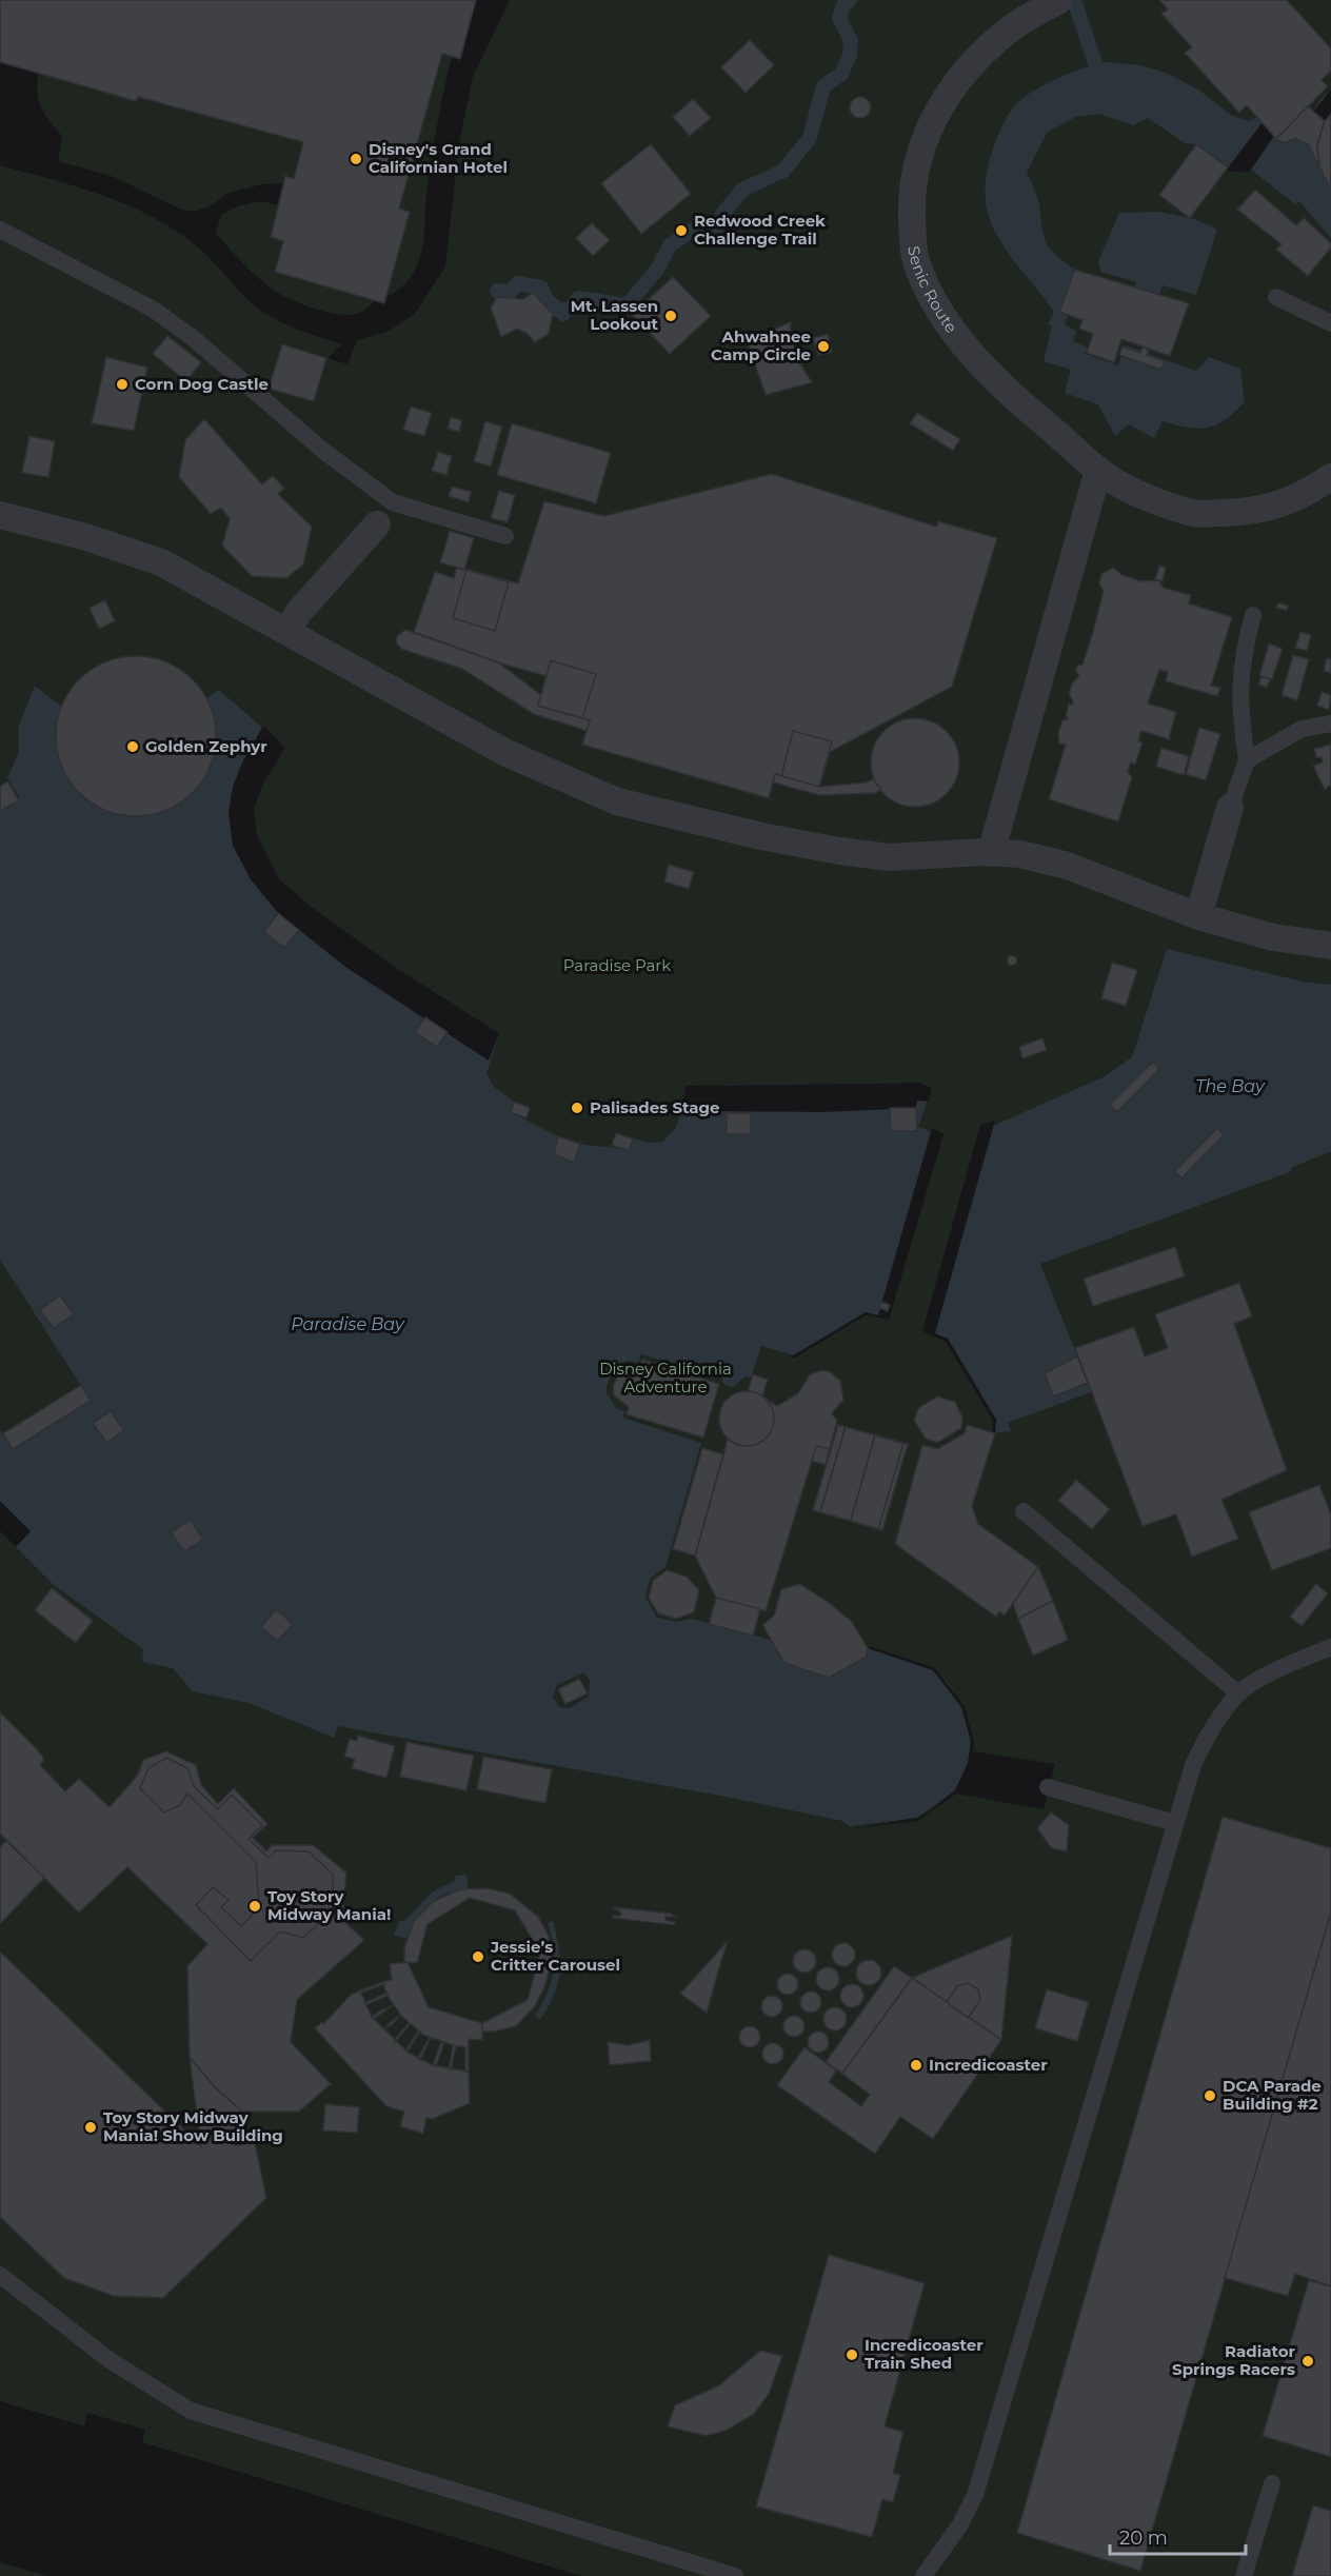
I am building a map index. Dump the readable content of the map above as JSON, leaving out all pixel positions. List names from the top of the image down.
{
  "streets": {
    "street": ["Senic Route"]
  },
  "water": ["The Bay", "Paradise Bay"],
  "parks": ["Paradise Park", "Disney California Adventure"],
  "places": [
    "Disney's Grand Californian Hotel",
    "Redwood Creek Challenge Trail",
    "Mt. Lassen Lookout",
    "Ahwahnee Camp Circle",
    "Corn Dog Castle",
    "Golden Zephyr",
    "Palisades Stage",
    "Toy Story Midway Mania!",
    "Jessie’s Critter Carousel",
    "Incredicoaster",
    "DCA Parade Building #2",
    "Toy Story Midway Mania! Show Building",
    "Incredicoaster Train Shed",
    "Radiator Springs Racers"
  ],
  "scale_bar": "20 m"
}
